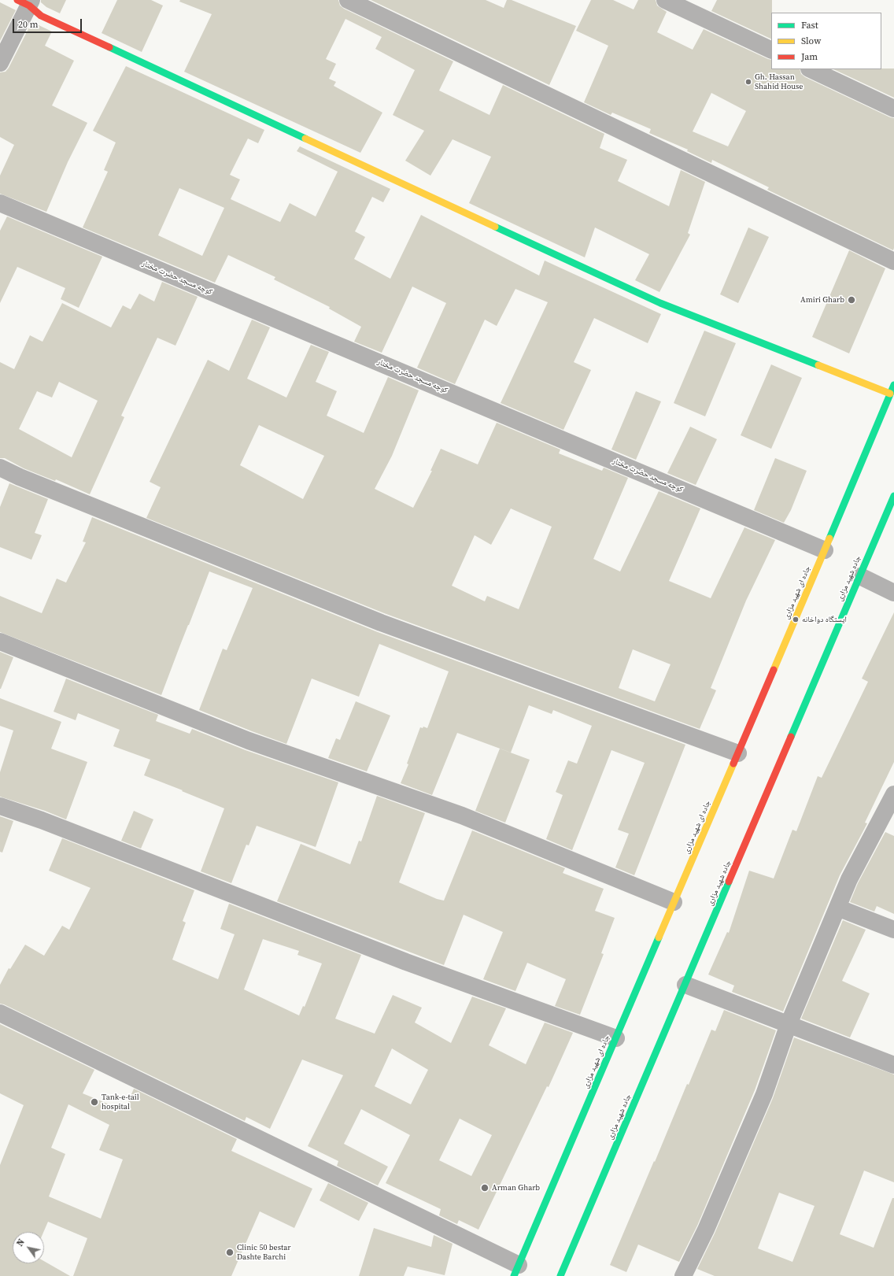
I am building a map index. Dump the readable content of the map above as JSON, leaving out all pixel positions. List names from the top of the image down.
{
  "streets": {
    "main road": ["جاده شهید مزاری", "جاده ای شهید مزاری"],
    "street": ["کوچه مسجد حضرت مختار"]
  },
  "crossings": [
    ["کوچه مسجد حضرت مختار", "جاده ای شهید مزاری"]
  ],
  "places": [
    "Gh. Hassan Shahid House",
    "Amiri Gharb",
    "ایستگاه دواخانه",
    "Tank-e-tail hospital",
    "Arman Gharb",
    "Clinic 50 bestar Dashte Barchi"
  ],
  "legend": ["Fast", "Slow", "Jam"],
  "scale_bar": "20 m",
  "north": "top left"
}
